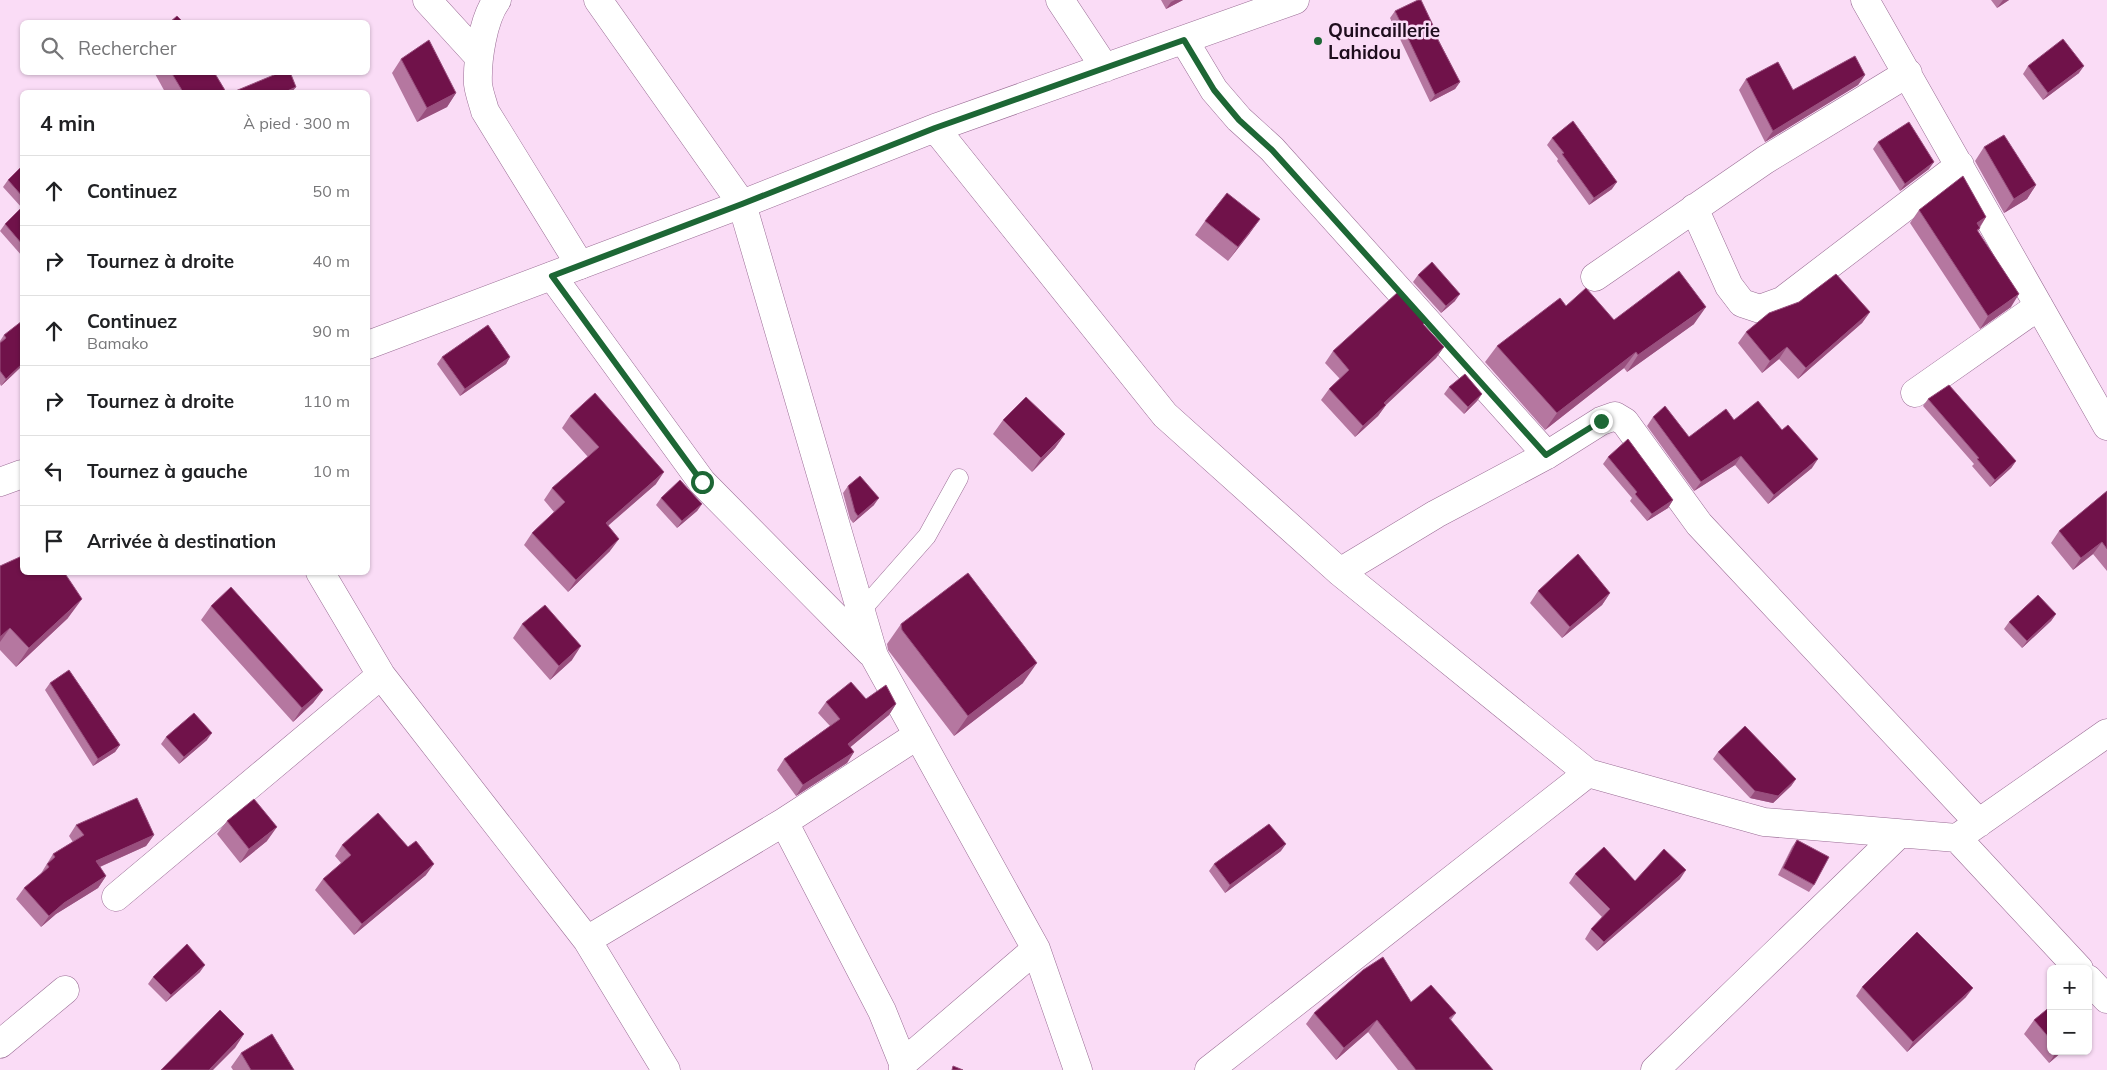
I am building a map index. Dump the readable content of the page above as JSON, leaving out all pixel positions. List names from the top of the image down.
{
  "places": ["Quincaillerie Lahidou"],
  "page": {
    "search": "Rechercher",
    "heading": ["4 min", "À pied · 300 m"],
    "list": [
      ["Continuez", "50 m"],
      ["Tournez à droite", "40 m"],
      ["Continuez", "Bamako", "90 m"],
      ["Tournez à droite", "110 m"],
      ["Tournez à gauche", "10 m"],
      "Arrivée à destination"
    ],
    "map_buttons": ["+", "−"]
  }
}
